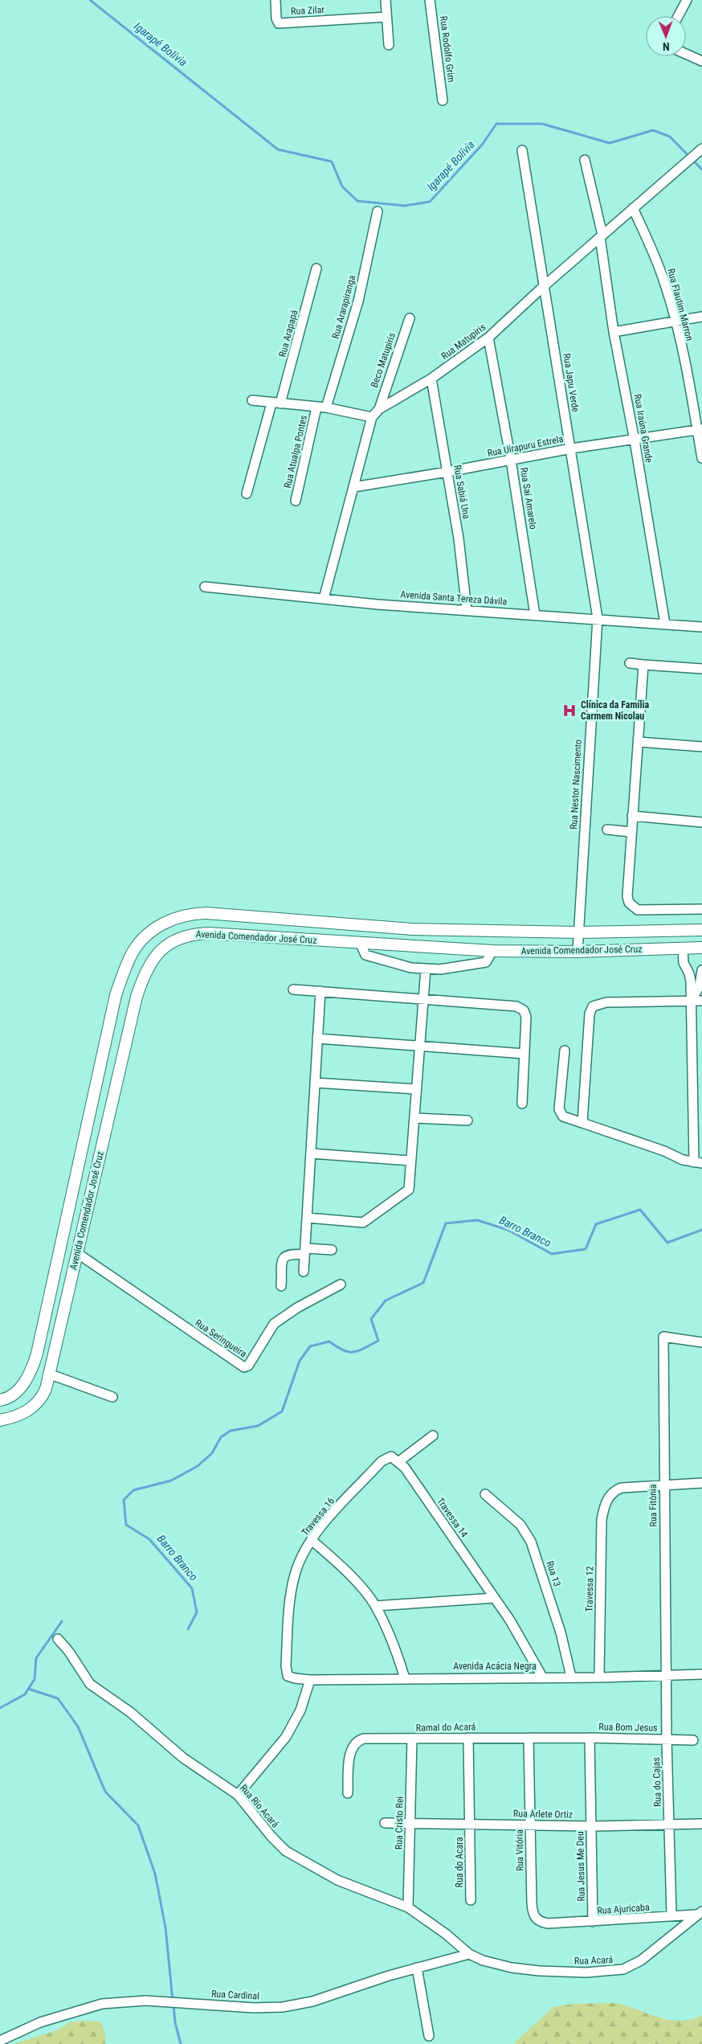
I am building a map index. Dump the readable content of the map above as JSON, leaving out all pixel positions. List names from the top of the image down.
{
  "streets": {
    "street": [
      "Rua Zilar",
      "Rua Rodolfo Grim",
      "Rua Flautim Marron",
      "Rua Ararapiranga",
      "Rua Arapapá",
      "Rua Matupiris",
      "Beco Matupiris",
      "Rua Japu Verde",
      "Rua Iraúna Grande",
      "Rua Uirapuru Estrela",
      "Rua Atualpa Pontes",
      "Rua Sabiá Una",
      "Rua Saí Amarelo",
      "Avenida Santa Tereza Dávila",
      "Rua Nestor Nascimento",
      "Avenida Comendador José Cruz",
      "Rua Seringueira",
      "Rua Fitônia",
      "Travessa 16",
      "Travessa 14",
      "Rua 13",
      "Travessa 12",
      "Avenida Acácia Negra",
      "Ramal do Acará",
      "Rua Bom Jesus",
      "Rua do Cajas",
      "Rua Río Acará",
      "Rua Arlete Ortiz",
      "Rua Cristo Rei",
      "Rua Vitória",
      "Rua do Acara",
      "Rua Jesus Me Deu",
      "Rua Ajuricaba",
      "Rua Acará",
      "Rua Cardinal"
    ]
  },
  "crossings": [
    ["Rua Flautim Marron", "Rua Matupiris"],
    ["Rua Flautim Marron", "Rua Uirapuru Estrela"],
    ["Rua Ararapiranga", "Rua Atualpa Pontes"],
    ["Rua Matupiris", "Beco Matupiris"],
    ["Rua Matupiris", "Rua Japu Verde"],
    ["Rua Matupiris", "Rua Iraúna Grande"],
    ["Rua Matupiris", "Rua Uirapuru Estrela"],
    ["Rua Matupiris", "Rua Sabiá Una"],
    ["Rua Matupiris", "Rua Saí Amarelo"],
    ["Rua Matupiris", "Avenida Santa Tereza Dávila"],
    ["Rua Japu Verde", "Rua Uirapuru Estrela"],
    ["Rua Japu Verde", "Avenida Santa Tereza Dávila"],
    ["Rua Japu Verde", "Rua Nestor Nascimento"],
    ["Rua Iraúna Grande", "Rua Uirapuru Estrela"],
    ["Rua Iraúna Grande", "Avenida Santa Tereza Dávila"],
    ["Rua Uirapuru Estrela", "Rua Sabiá Una"],
    ["Rua Uirapuru Estrela", "Rua Saí Amarelo"],
    ["Rua Sabiá Una", "Avenida Santa Tereza Dávila"],
    ["Rua Saí Amarelo", "Avenida Santa Tereza Dávila"],
    ["Avenida Santa Tereza Dávila", "Rua Nestor Nascimento"],
    ["Rua Nestor Nascimento", "Avenida Comendador José Cruz"],
    ["Avenida Comendador José Cruz", "Rua Seringueira"],
    ["Rua Fitônia", "Travessa 12"],
    ["Rua Fitônia", "Avenida Acácia Negra"],
    ["Rua Fitônia", "Rua Bom Jesus"],
    ["Rua Fitônia", "Rua do Cajas"],
    ["Travessa 16", "Travessa 14"],
    ["Travessa 16", "Avenida Acácia Negra"],
    ["Travessa 14", "Avenida Acácia Negra"],
    ["Rua 13", "Avenida Acácia Negra"],
    ["Travessa 12", "Avenida Acácia Negra"],
    ["Ramal do Acará", "Rua Bom Jesus"],
    ["Ramal do Acará", "Rua Cristo Rei"],
    ["Ramal do Acará", "Rua Vitória"],
    ["Ramal do Acará", "Rua Jesus Me Deu"],
    ["Rua Bom Jesus", "Rua do Cajas"],
    ["Rua Bom Jesus", "Rua Jesus Me Deu"],
    ["Rua do Cajas", "Rua Arlete Ortiz"],
    ["Rua Río Acará", "Rua Cristo Rei"],
    ["Rua Río Acará", "Rua Acará"],
    ["Rua Río Acará", "Rua Cardinal"],
    ["Rua Arlete Ortiz", "Rua Cristo Rei"],
    ["Rua Arlete Ortiz", "Rua Vitória"],
    ["Rua Arlete Ortiz", "Rua do Acara"],
    ["Rua Arlete Ortiz", "Rua Jesus Me Deu"],
    ["Rua Vitória", "Rua Ajuricaba"],
    ["Rua Jesus Me Deu", "Rua Ajuricaba"],
    ["Rua Acará", "Rua Cardinal"]
  ],
  "water": ["Igarapé Bolívia", "Barro Branco"],
  "places": {
    "hospital": ["Clínica da Família Carmem Nicolau"]
  },
  "north": "bottom"
}
